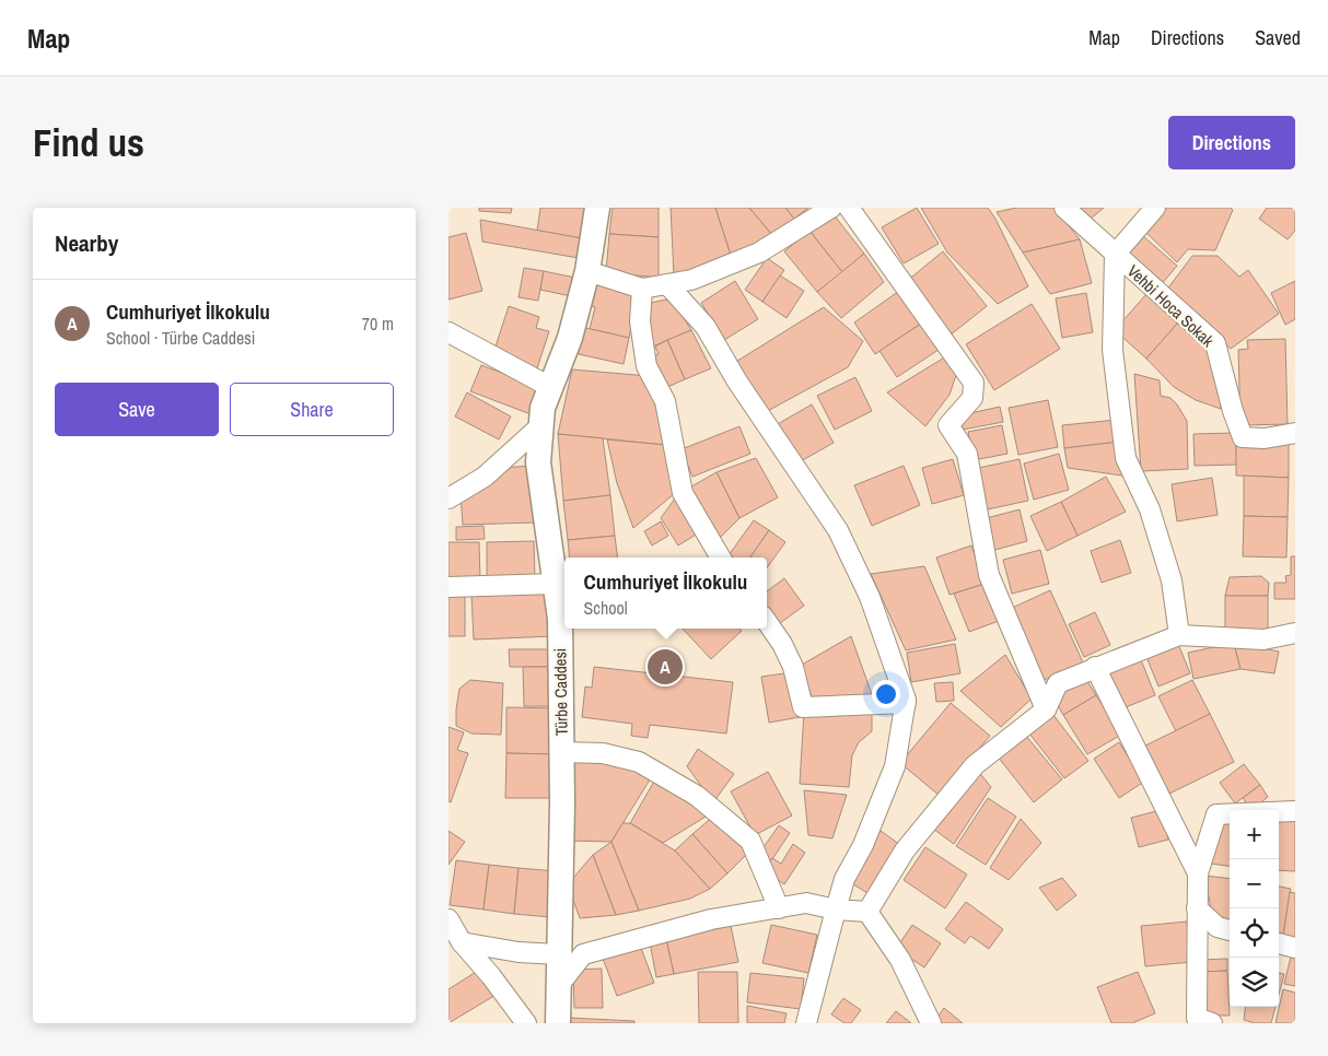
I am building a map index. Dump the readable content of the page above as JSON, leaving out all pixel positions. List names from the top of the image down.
{
  "streets": {
    "street": ["Vehbi Hoca Sokak", "Türbe Caddesi"]
  },
  "page": {
    "header": "Map",
    "nav": ["Map", "Directions", "Saved"],
    "buttons": [
      "Directions",
      ["Save", "Share"]
    ],
    "title": "Find us",
    "heading": "Nearby",
    "list": [
      {
        "mark": "A",
        "name": "Cumhuriyet İlkokulu",
        "note": "School · Türbe Caddesi",
        "value": "70 m"
      }
    ],
    "popup": ["Cumhuriyet İlkokulu", "School"],
    "pins": "A",
    "map_buttons": ["+", "−"]
  }
}
